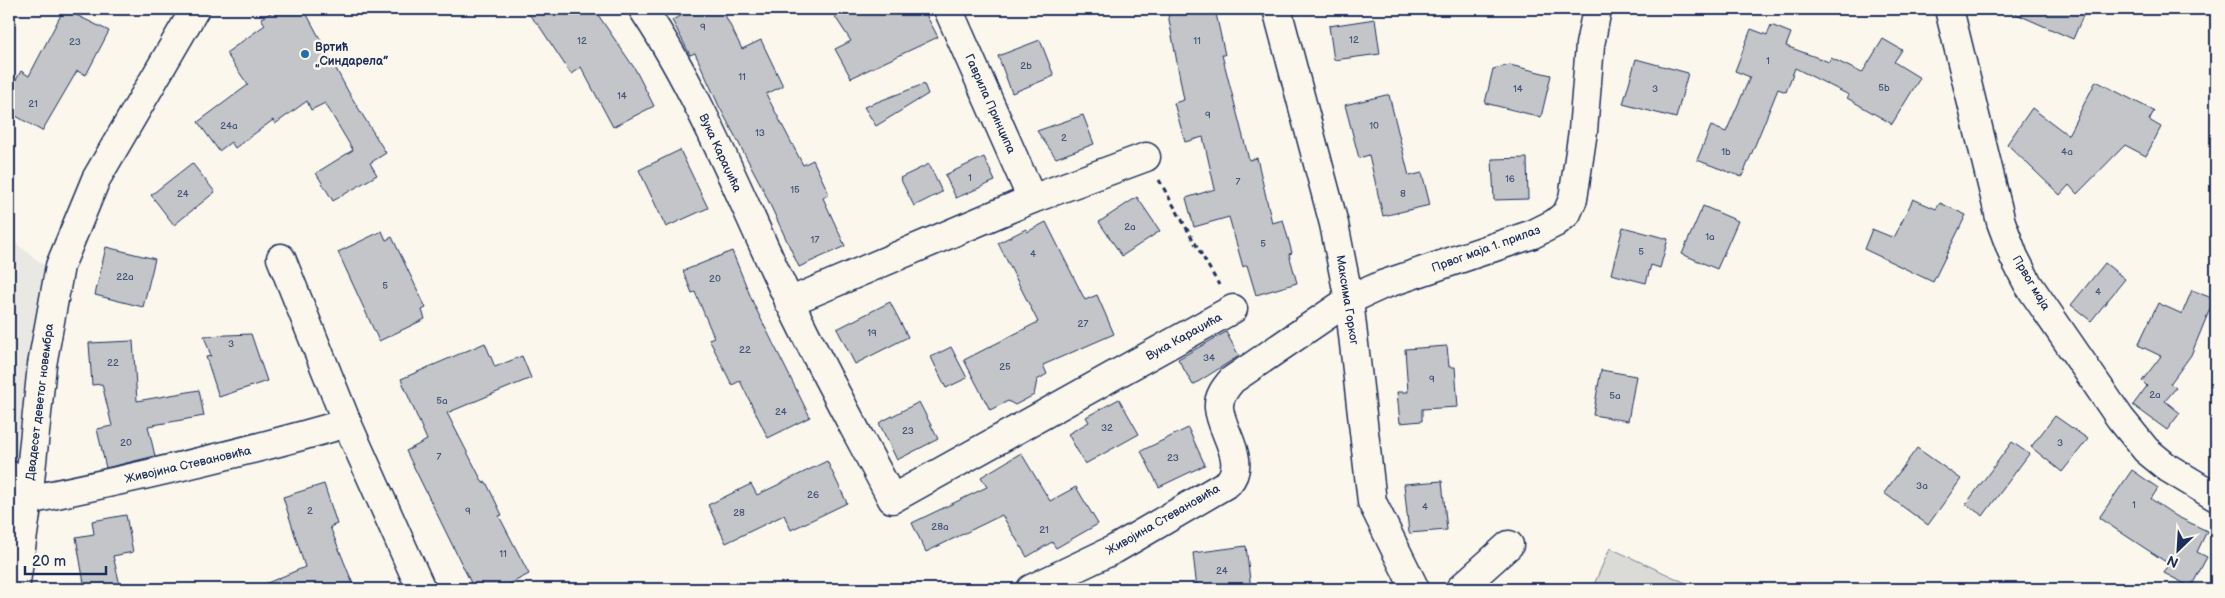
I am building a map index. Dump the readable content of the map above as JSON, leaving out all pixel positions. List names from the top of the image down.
{
  "streets": {
    "street": [
      "Гаврила Принципа",
      "Вука Караџића",
      "Првог маја 1. прилаз",
      "Првог маја",
      "Максима Горког",
      "Двадесет деветог новембра",
      "Живојина Стевановића"
    ]
  },
  "crossings": [
    ["Првог маја 1. прилаз", "Максима Горког"],
    ["Првог маја 1. прилаз", "Живојина Стевановића"],
    ["Максима Горког", "Живојина Стевановића"],
    ["Двадесет деветог новембра", "Живојина Стевановића"]
  ],
  "places": ["Вртић „Синдарела”"],
  "house_numbers": [
    "9",
    "12",
    "12",
    "11",
    "23",
    "1",
    "2b",
    "11",
    "5b",
    "14",
    "3",
    "14",
    "21",
    "9",
    "24a",
    "10",
    "13",
    "2",
    "1b",
    "4a",
    "1",
    "16",
    "7",
    "15",
    "24",
    "8",
    "2a",
    "1a",
    "17",
    "5",
    "5",
    "4",
    "22a",
    "20",
    "5",
    "4",
    "27",
    "19",
    "3",
    "22",
    "34",
    "22",
    "25",
    "9",
    "2a",
    "5a",
    "5a",
    "24",
    "32",
    "23",
    "20",
    "3",
    "7",
    "23",
    "3a",
    "26",
    "1",
    "4",
    "2",
    "9",
    "28",
    "28a",
    "21",
    "11",
    "24"
  ],
  "scale_bar": "20 m",
  "north": "bottom left"
}
